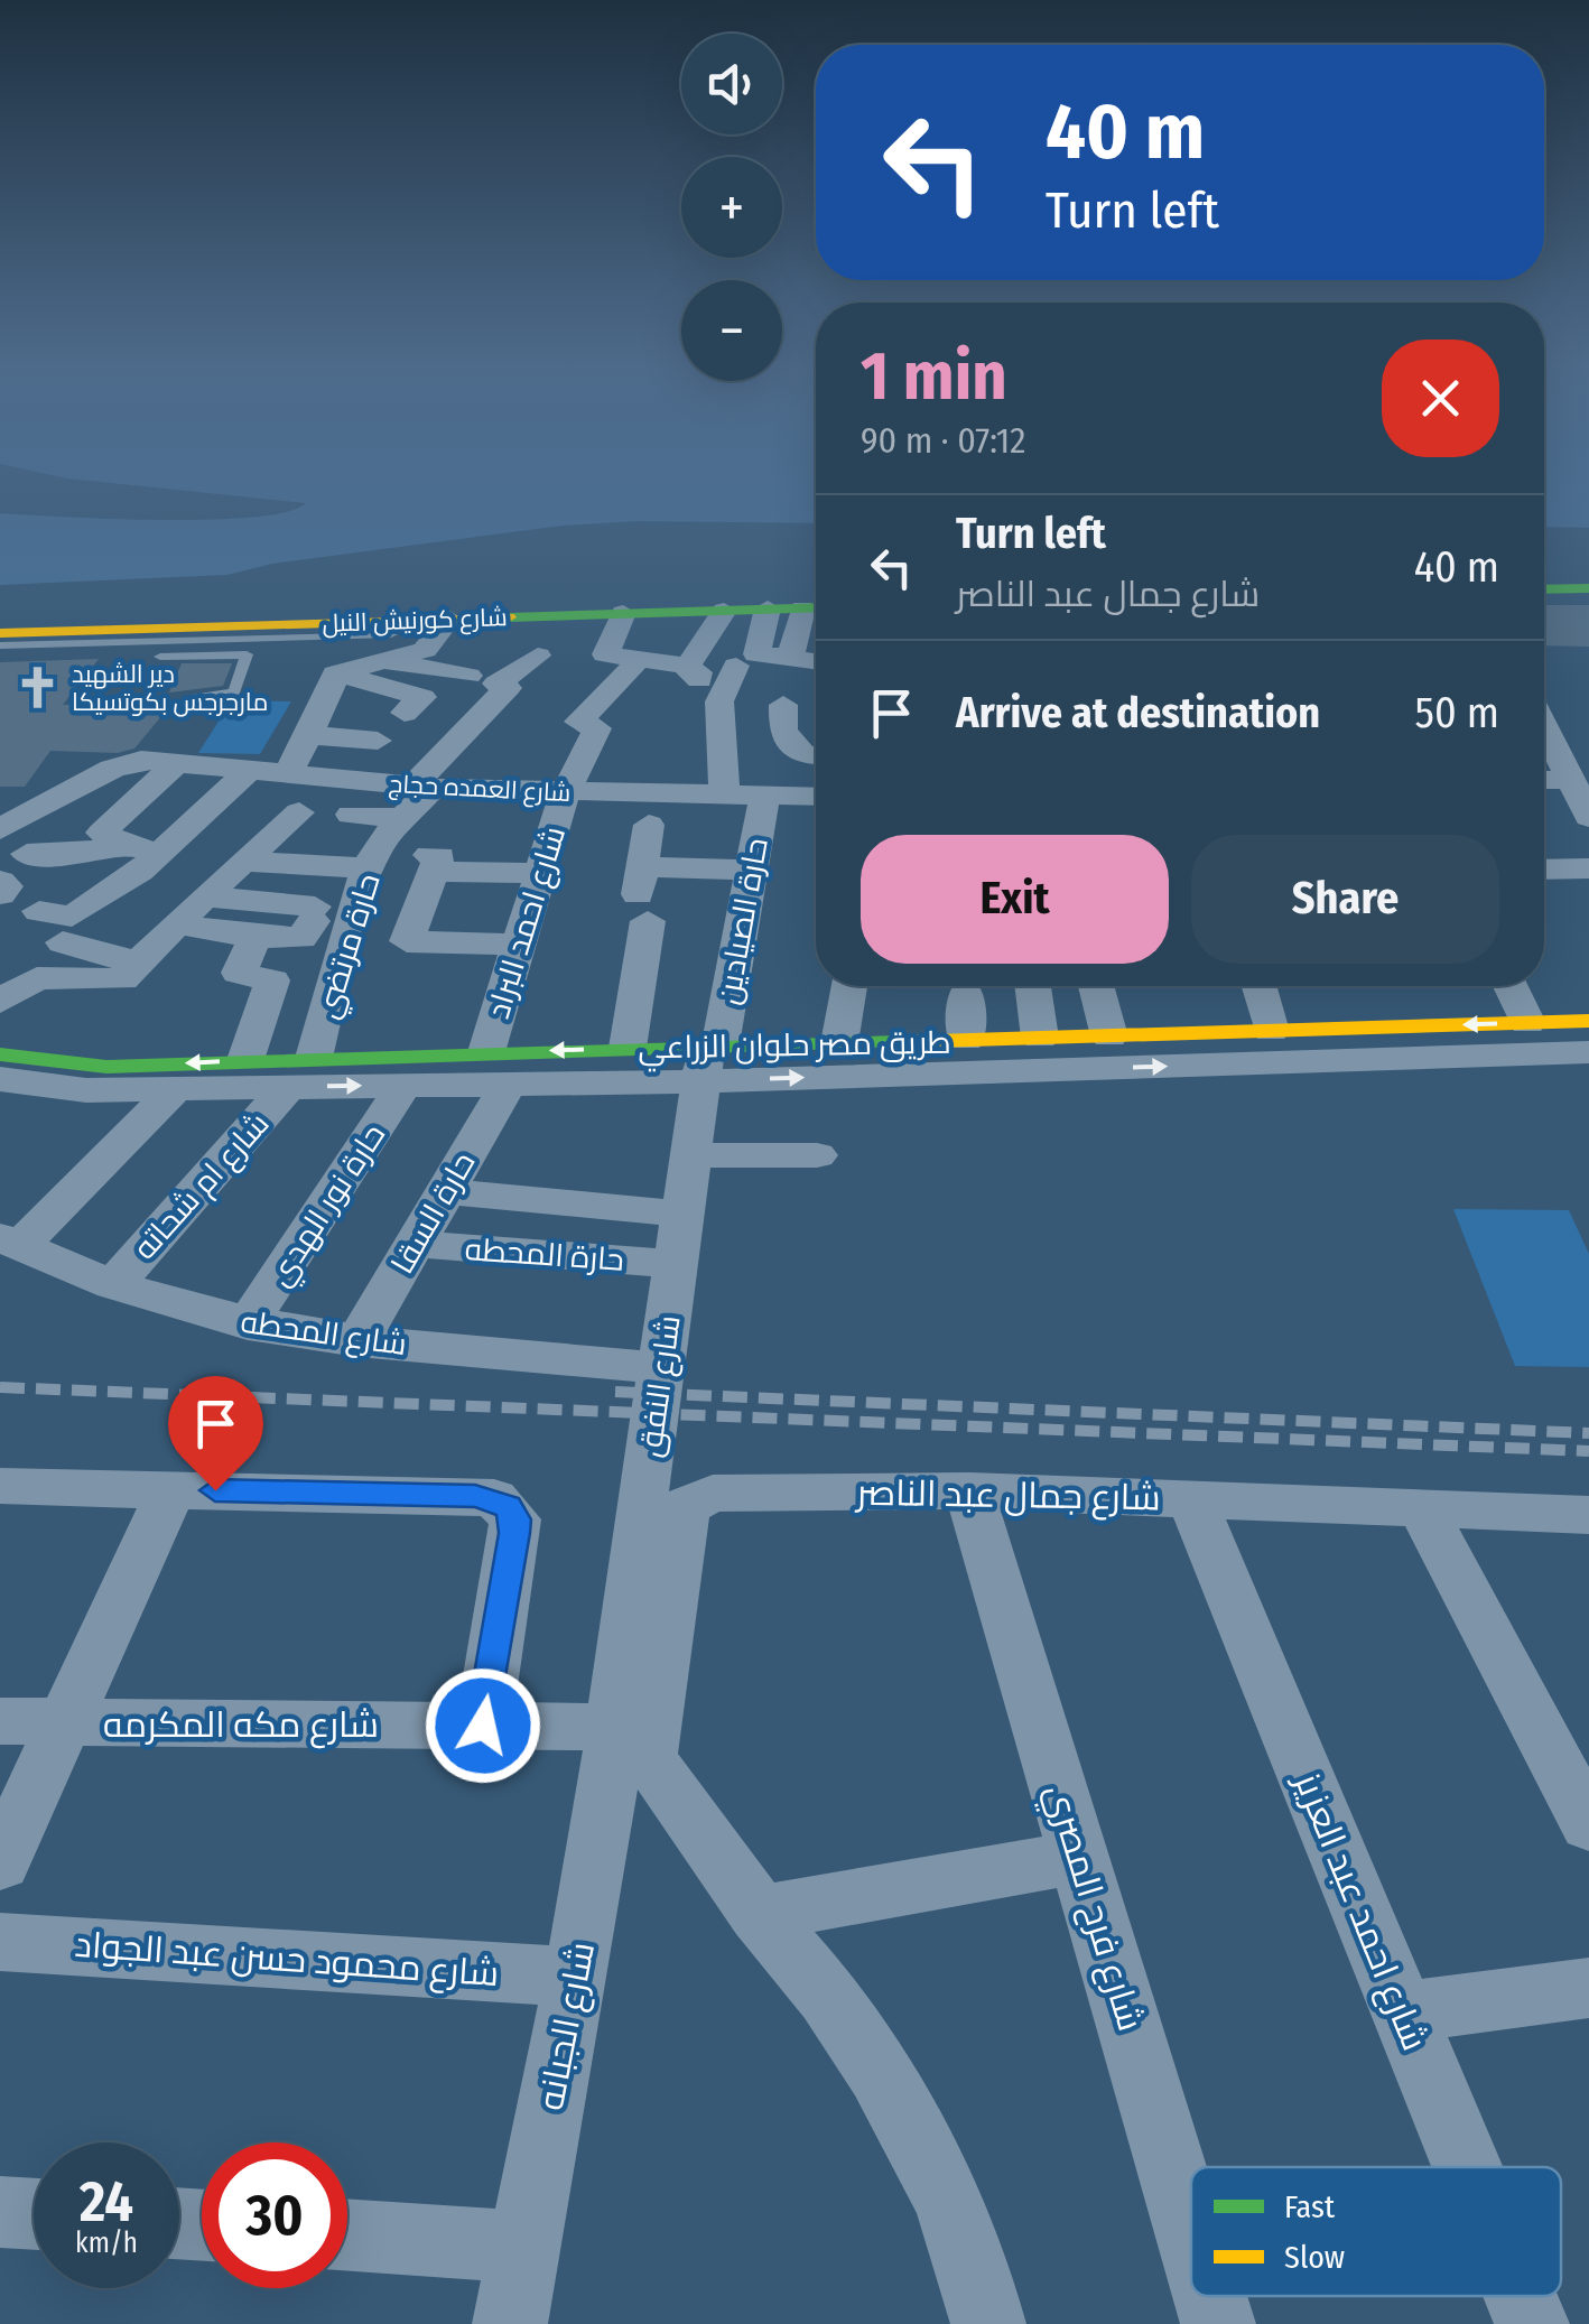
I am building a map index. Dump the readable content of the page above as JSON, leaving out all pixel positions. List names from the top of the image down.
{
  "streets": {
    "main road": ["شارع كورنيش النيل", "طريق مصر حلوان الزراعي"],
    "street": [
      "شارع العمده حجاج",
      "حارة الصيادين",
      "شارع احمد البراد",
      "حارة مرتضي",
      "شارع ام شحاته",
      "حارة نور الهدي",
      "حارة السقا",
      "حارة المحطه",
      "شارع المحطه",
      "شارع النفق",
      "شارع جمال عبد الناصر",
      "شارع مكه المكرمه",
      "شارع فرح المصري",
      "شارع احمد عبد العزيز",
      "شارع محمود حسن عبد الجواد",
      "شارع الجبانه"
    ]
  },
  "crossings": [
    ["شارع العمده حجاج", "حارة الصيادين"],
    ["شارع العمده حجاج", "شارع احمد البراد"],
    ["شارع العمده حجاج", "حارة مرتضي"],
    ["حارة الصيادين", "طريق مصر حلوان الزراعي"],
    ["حارة الصيادين", "شارع النفق"],
    ["شارع احمد البراد", "طريق مصر حلوان الزراعي"],
    ["شارع احمد البراد", "حارة السقا"],
    ["حارة مرتضي", "طريق مصر حلوان الزراعي"],
    ["حارة مرتضي", "شارع ام شحاته"],
    ["طريق مصر حلوان الزراعي", "شارع ام شحاته"],
    ["طريق مصر حلوان الزراعي", "حارة نور الهدي"],
    ["طريق مصر حلوان الزراعي", "حارة السقا"],
    ["طريق مصر حلوان الزراعي", "شارع النفق"],
    ["شارع ام شحاته", "شارع المحطه"],
    ["حارة نور الهدي", "شارع المحطه"],
    ["حارة السقا", "حارة المحطه"],
    ["حارة السقا", "شارع المحطه"],
    ["حارة المحطه", "شارع النفق"],
    ["شارع المحطه", "شارع النفق"],
    ["شارع النفق", "شارع جمال عبد الناصر"],
    ["شارع النفق", "شارع مكه المكرمه"],
    ["شارع النفق", "شارع الجبانه"],
    ["شارع جمال عبد الناصر", "شارع مكه المكرمه"],
    ["شارع جمال عبد الناصر", "شارع فرح المصري"],
    ["شارع جمال عبد الناصر", "شارع احمد عبد العزيز"],
    ["شارع جمال عبد الناصر", "شارع الجبانه"],
    ["شارع مكه المكرمه", "شارع الجبانه"],
    ["شارع محمود حسن عبد الجواد", "شارع الجبانه"]
  ],
  "places": {
    "church": ["دير الشهيد مارجرجس بكوتسيكا"]
  },
  "legend": ["Fast", "Slow"],
  "page": {
    "map_buttons": ["+", "−"],
    "turn": ["40 m", "Turn left"],
    "heading": ["1 min", "90 m · 07:12"],
    "list": [
      {
        "name": "Turn left",
        "note": "شارع جمال عبد الناصر",
        "value": "40 m"
      },
      {
        "name": "Arrive at destination",
        "value": "50 m"
      }
    ],
    "buttons": ["Exit", "Share"],
    "speed": "24 km/h",
    "limit": "30"
  }
}
